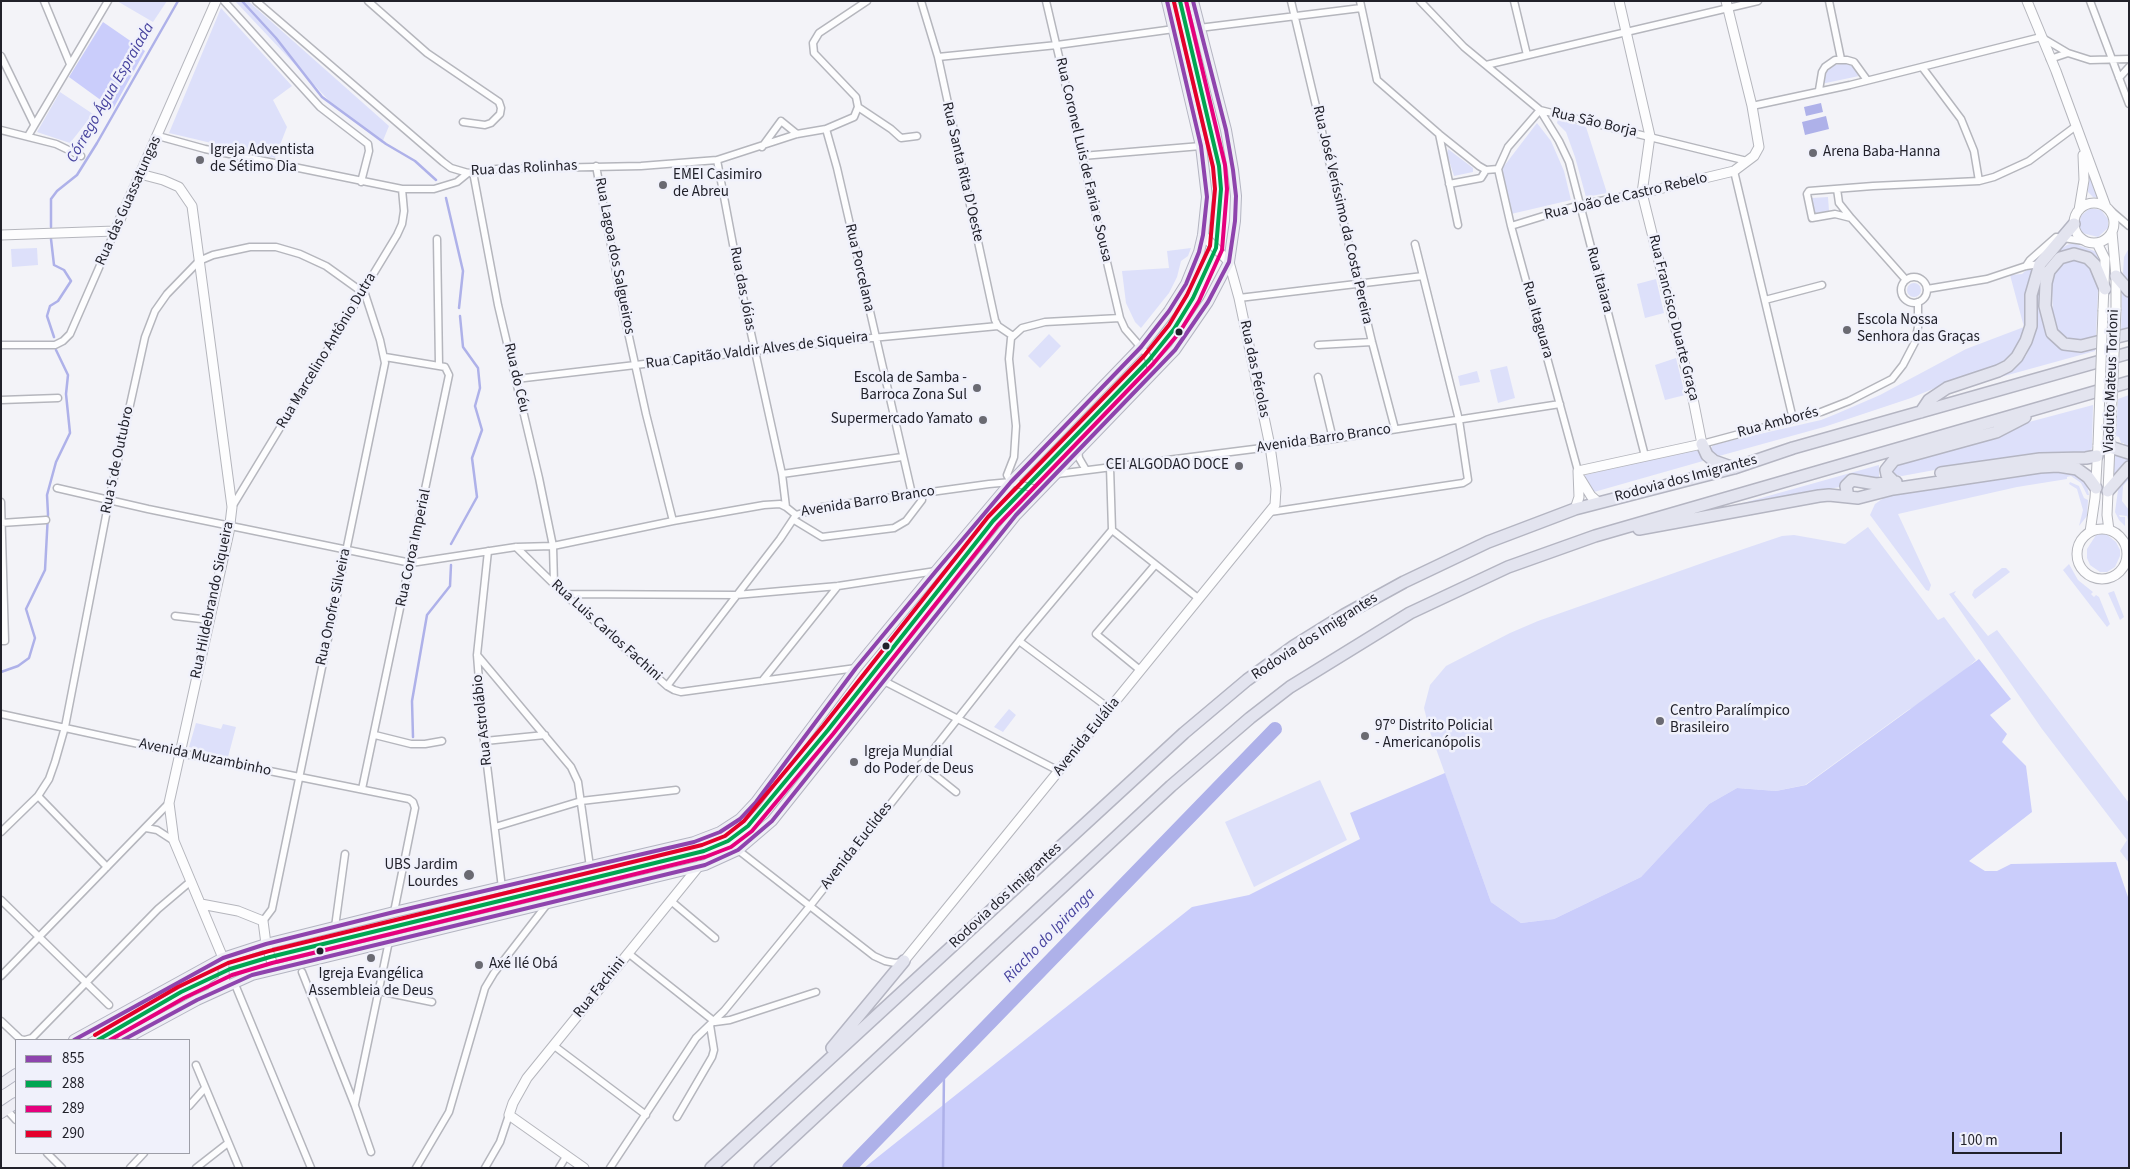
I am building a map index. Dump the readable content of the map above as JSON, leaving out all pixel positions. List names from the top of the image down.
{
  "streets": {
    "highway": ["Rodovia dos Imigrantes"],
    "street": [
      "Rua São Borja",
      "Rua Coronel Luis de Faria e Sousa",
      "Rua das Rolinhas",
      "Rua Santa Rita D'Oeste",
      "Rua João de Castro Rebelo",
      "Rua das Guassatungas",
      "Rua José Veríssimo da Costa Pereira",
      "Rua Lagoa dos Salgueiros",
      "Rua Porcelana",
      "Rua Itaiara",
      "Rua das Jóias",
      "Rua Francisco Duarte Graça",
      "Rua Itaguara",
      "Rua Marcelino Antônio Dutra",
      "Rua Capitão Valdir Alves de Siqueira",
      "Rua das Pérolas",
      "Rua do Céu",
      "Viaduto Mateus Torloni",
      "Rua Amborés",
      "Avenida Barro Branco",
      "Rua 5 de Outubro",
      "Rua Coroa Imperial",
      "Rua Hildebrando Siqueira",
      "Rua Onofre Silveira",
      "Rua Luis Carlos Fachini",
      "Rua Astrolábio",
      "Avenida Eulália",
      "Avenida Muzambinho",
      "Avenida Euclides",
      "Rua Fachini"
    ]
  },
  "crossings": [
    ["Rua São Borja", "Rua João de Castro Rebelo"],
    ["Rua São Borja", "Rua Itaiara"],
    ["Rua das Rolinhas", "Rua Lagoa dos Salgueiros"],
    ["Rua das Rolinhas", "Rua Porcelana"],
    ["Rua das Rolinhas", "Rua das Jóias"],
    ["Rua das Rolinhas", "Rua do Céu"],
    ["Rua Santa Rita D'Oeste", "Rua Capitão Valdir Alves de Siqueira"],
    ["Rua João de Castro Rebelo", "Rua Itaiara"],
    ["Rua João de Castro Rebelo", "Rua Francisco Duarte Graça"],
    ["Rua João de Castro Rebelo", "Rua Itaguara"],
    ["Rua das Guassatungas", "Rua Hildebrando Siqueira"],
    ["Rua José Veríssimo da Costa Pereira", "Avenida Barro Branco"],
    ["Rua Lagoa dos Salgueiros", "Rua Capitão Valdir Alves de Siqueira"],
    ["Rua Lagoa dos Salgueiros", "Avenida Barro Branco"],
    ["Rua Porcelana", "Rua Capitão Valdir Alves de Siqueira"],
    ["Rua Porcelana", "Avenida Barro Branco"],
    ["Rua Itaiara", "Rua Amborés"],
    ["Rua das Jóias", "Rua Capitão Valdir Alves de Siqueira"],
    ["Rua das Jóias", "Avenida Barro Branco"],
    ["Rua Francisco Duarte Graça", "Rua Amborés"],
    ["Rua Itaguara", "Rua Amborés"],
    ["Rua Itaguara", "Avenida Barro Branco"],
    ["Rua Itaguara", "Rodovia dos Imigrantes"],
    ["Rua Marcelino Antônio Dutra", "Rua 5 de Outubro"],
    ["Rua Marcelino Antônio Dutra", "Rua Hildebrando Siqueira"],
    ["Rua Marcelino Antônio Dutra", "Rua Onofre Silveira"],
    ["Rua Capitão Valdir Alves de Siqueira", "Rua do Céu"],
    ["Rua das Pérolas", "Avenida Barro Branco"],
    ["Rua das Pérolas", "Avenida Eulália"],
    ["Rua do Céu", "Avenida Barro Branco"],
    ["Rua do Céu", "Rua Luis Carlos Fachini"],
    ["Avenida Barro Branco", "Rua Luis Carlos Fachini"],
    ["Rua 5 de Outubro", "Rua Hildebrando Siqueira"],
    ["Rua 5 de Outubro", "Rua Onofre Silveira"],
    ["Rua 5 de Outubro", "Avenida Muzambinho"],
    ["Rua Coroa Imperial", "Avenida Muzambinho"],
    ["Rua Hildebrando Siqueira", "Avenida Muzambinho"],
    ["Rua Onofre Silveira", "Avenida Muzambinho"]
  ],
  "water": ["Córrego Água Espraiada", "Riacho do Ipiranga"],
  "places": [
    "Arena Baba-Hanna",
    "Igreja Adventista de Sétimo Dia",
    "EMEI Casimiro de Abreu",
    "Escola Nossa Senhora das Graças",
    "Escola de Samba - Barroca Zona Sul",
    "Supermercado Yamato",
    "CEI ALGODAO DOCE",
    "Centro Paralímpico Brasileiro",
    "97º Distrito Policial - Americanópolis",
    "Igreja Mundial do Poder de Deus",
    "UBS Jardim Lourdes",
    "Igreja Evangélica Assembleia de Deus",
    "Axé Ilé Obá"
  ],
  "lines": [
    "transit line 855",
    "transit line 288",
    "transit line 289",
    "transit line 290"
  ],
  "legend": [
    "855",
    "288",
    "289",
    "290"
  ],
  "scale_bar": "100 m"
}
